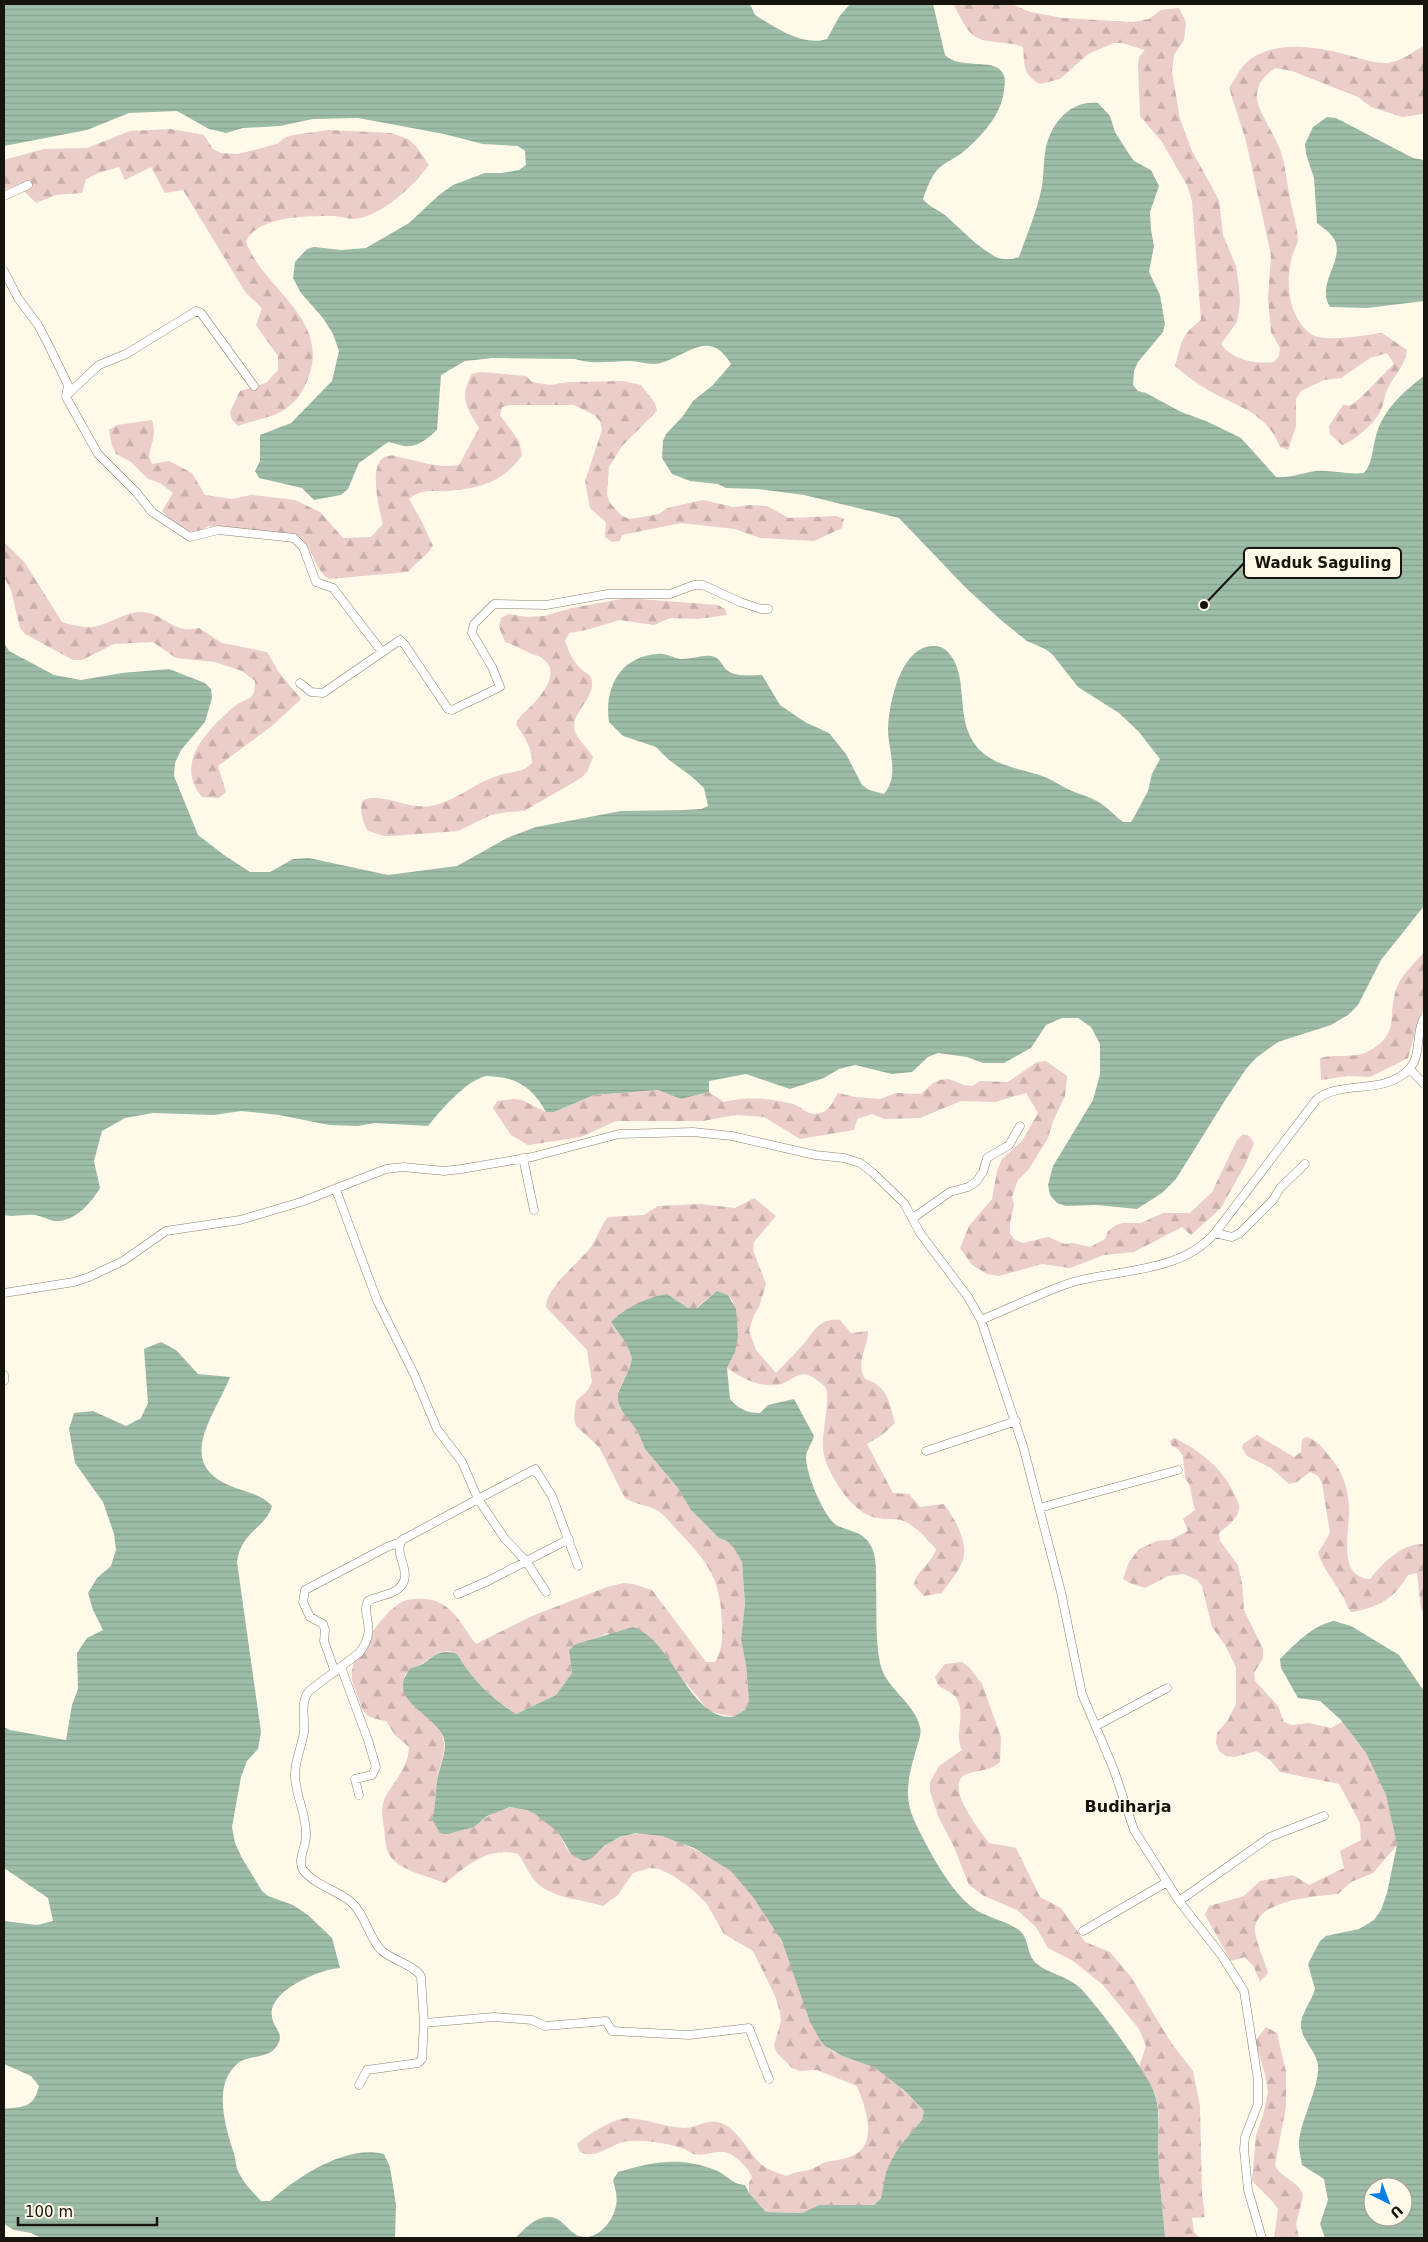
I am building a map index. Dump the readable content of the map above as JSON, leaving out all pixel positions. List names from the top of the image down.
{
  "districts": ["Budiharja"],
  "places": ["Waduk Saguling"],
  "scale_bar": "100 m",
  "north": "bottom right"
}
